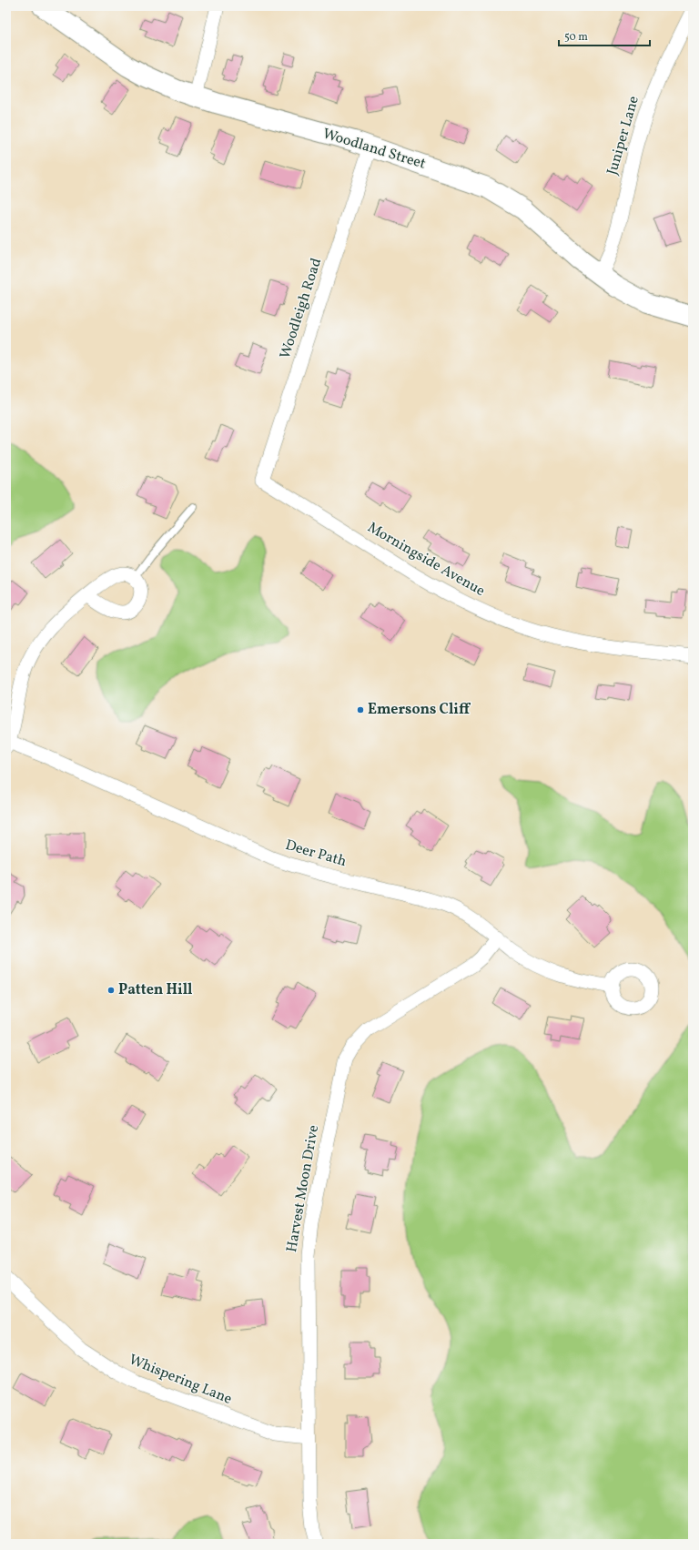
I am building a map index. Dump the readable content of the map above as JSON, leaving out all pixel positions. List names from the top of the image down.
{
  "streets": {
    "street": [
      "Juniper Lane",
      "Woodland Street",
      "Woodleigh Road",
      "Morningside Avenue",
      "Deer Path",
      "Harvest Moon Drive",
      "Whispering Lane"
    ]
  },
  "crossings": [
    ["Juniper Lane", "Woodland Street"],
    ["Woodland Street", "Woodleigh Road"],
    ["Woodleigh Road", "Morningside Avenue"],
    ["Deer Path", "Harvest Moon Drive"],
    ["Harvest Moon Drive", "Whispering Lane"]
  ],
  "places": ["Emersons Cliff", "Patten Hill"],
  "scale_bar": "50 m"
}
